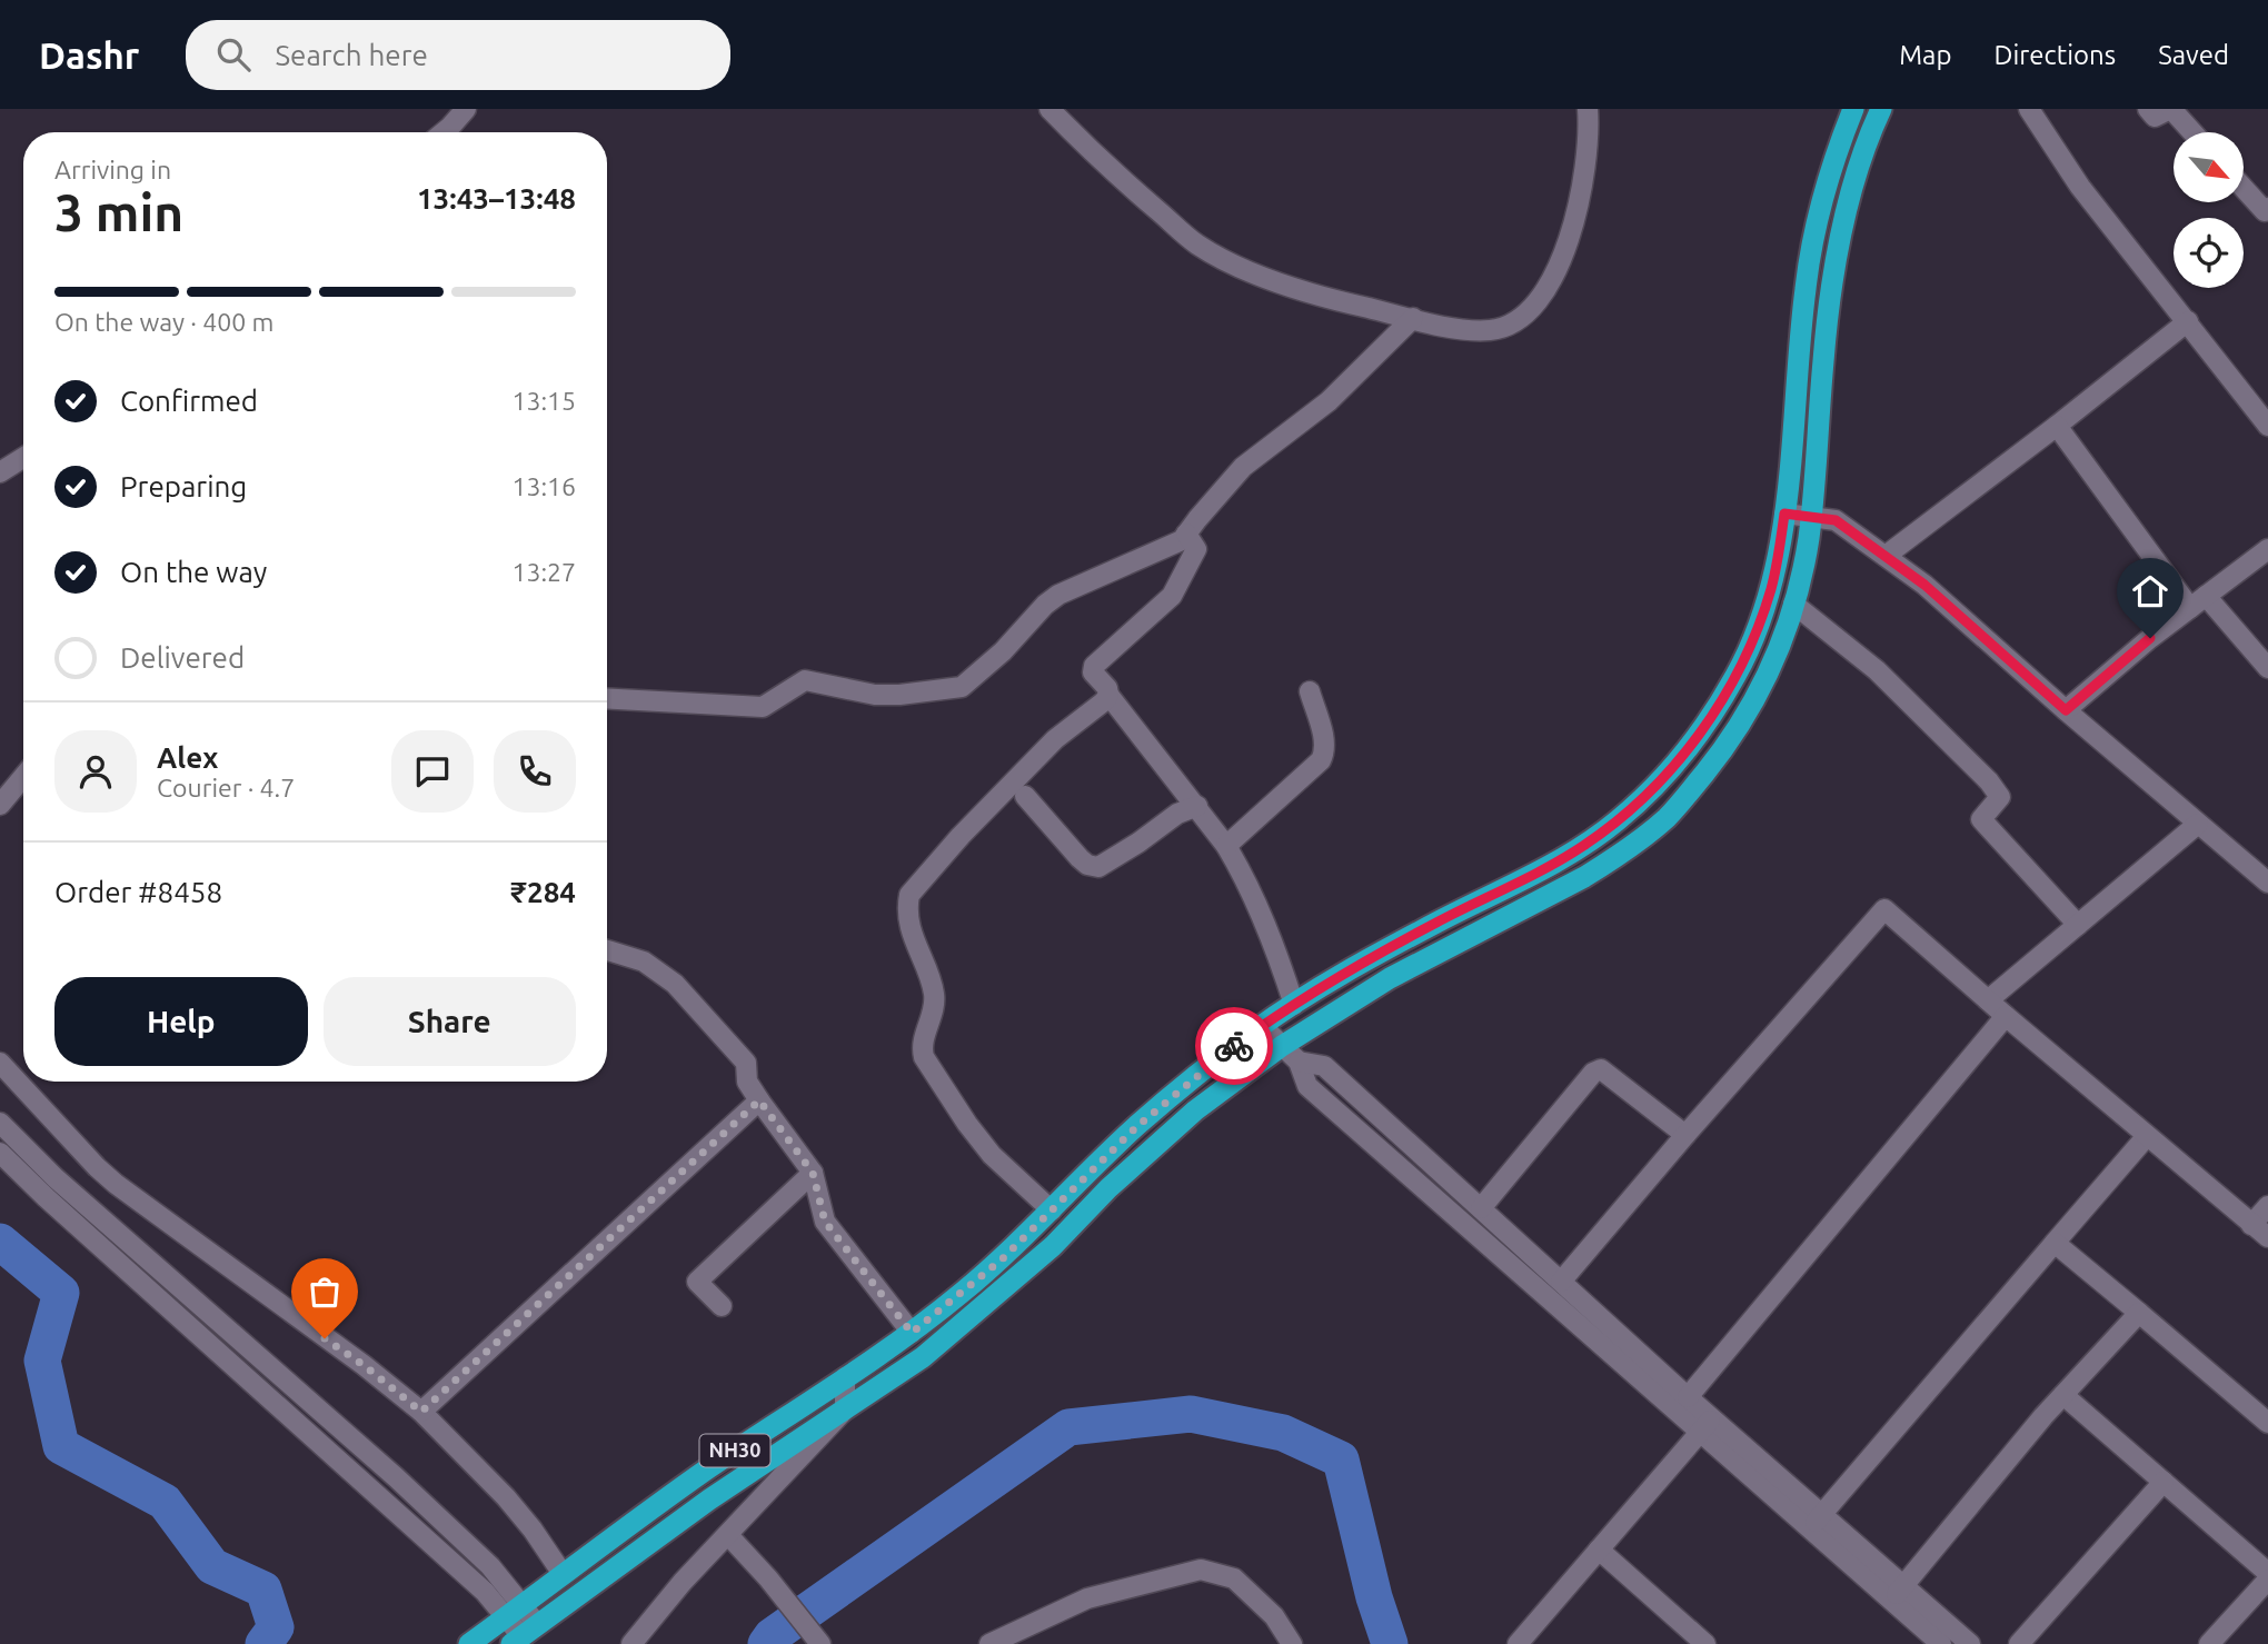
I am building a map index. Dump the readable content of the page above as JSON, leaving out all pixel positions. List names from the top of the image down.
{
  "streets": {
    "highway": ["NH30"]
  },
  "north": "bottom right",
  "page": {
    "header": "Dashr",
    "search": "Search here",
    "nav": ["Map", "Directions", "Saved"],
    "heading": ["3 min", "Arriving in", "13:43–13:48"],
    "panel": [
      "Alex",
      "Courier · 4.7",
      "Order #8458",
      "₹284"
    ],
    "bar": "On the way · 400 m",
    "list": [
      ["Confirmed", "13:15"],
      ["Preparing", "13:16"],
      ["On the way", "13:27"],
      "Delivered"
    ],
    "buttons": ["Help", "Share"]
  }
}
